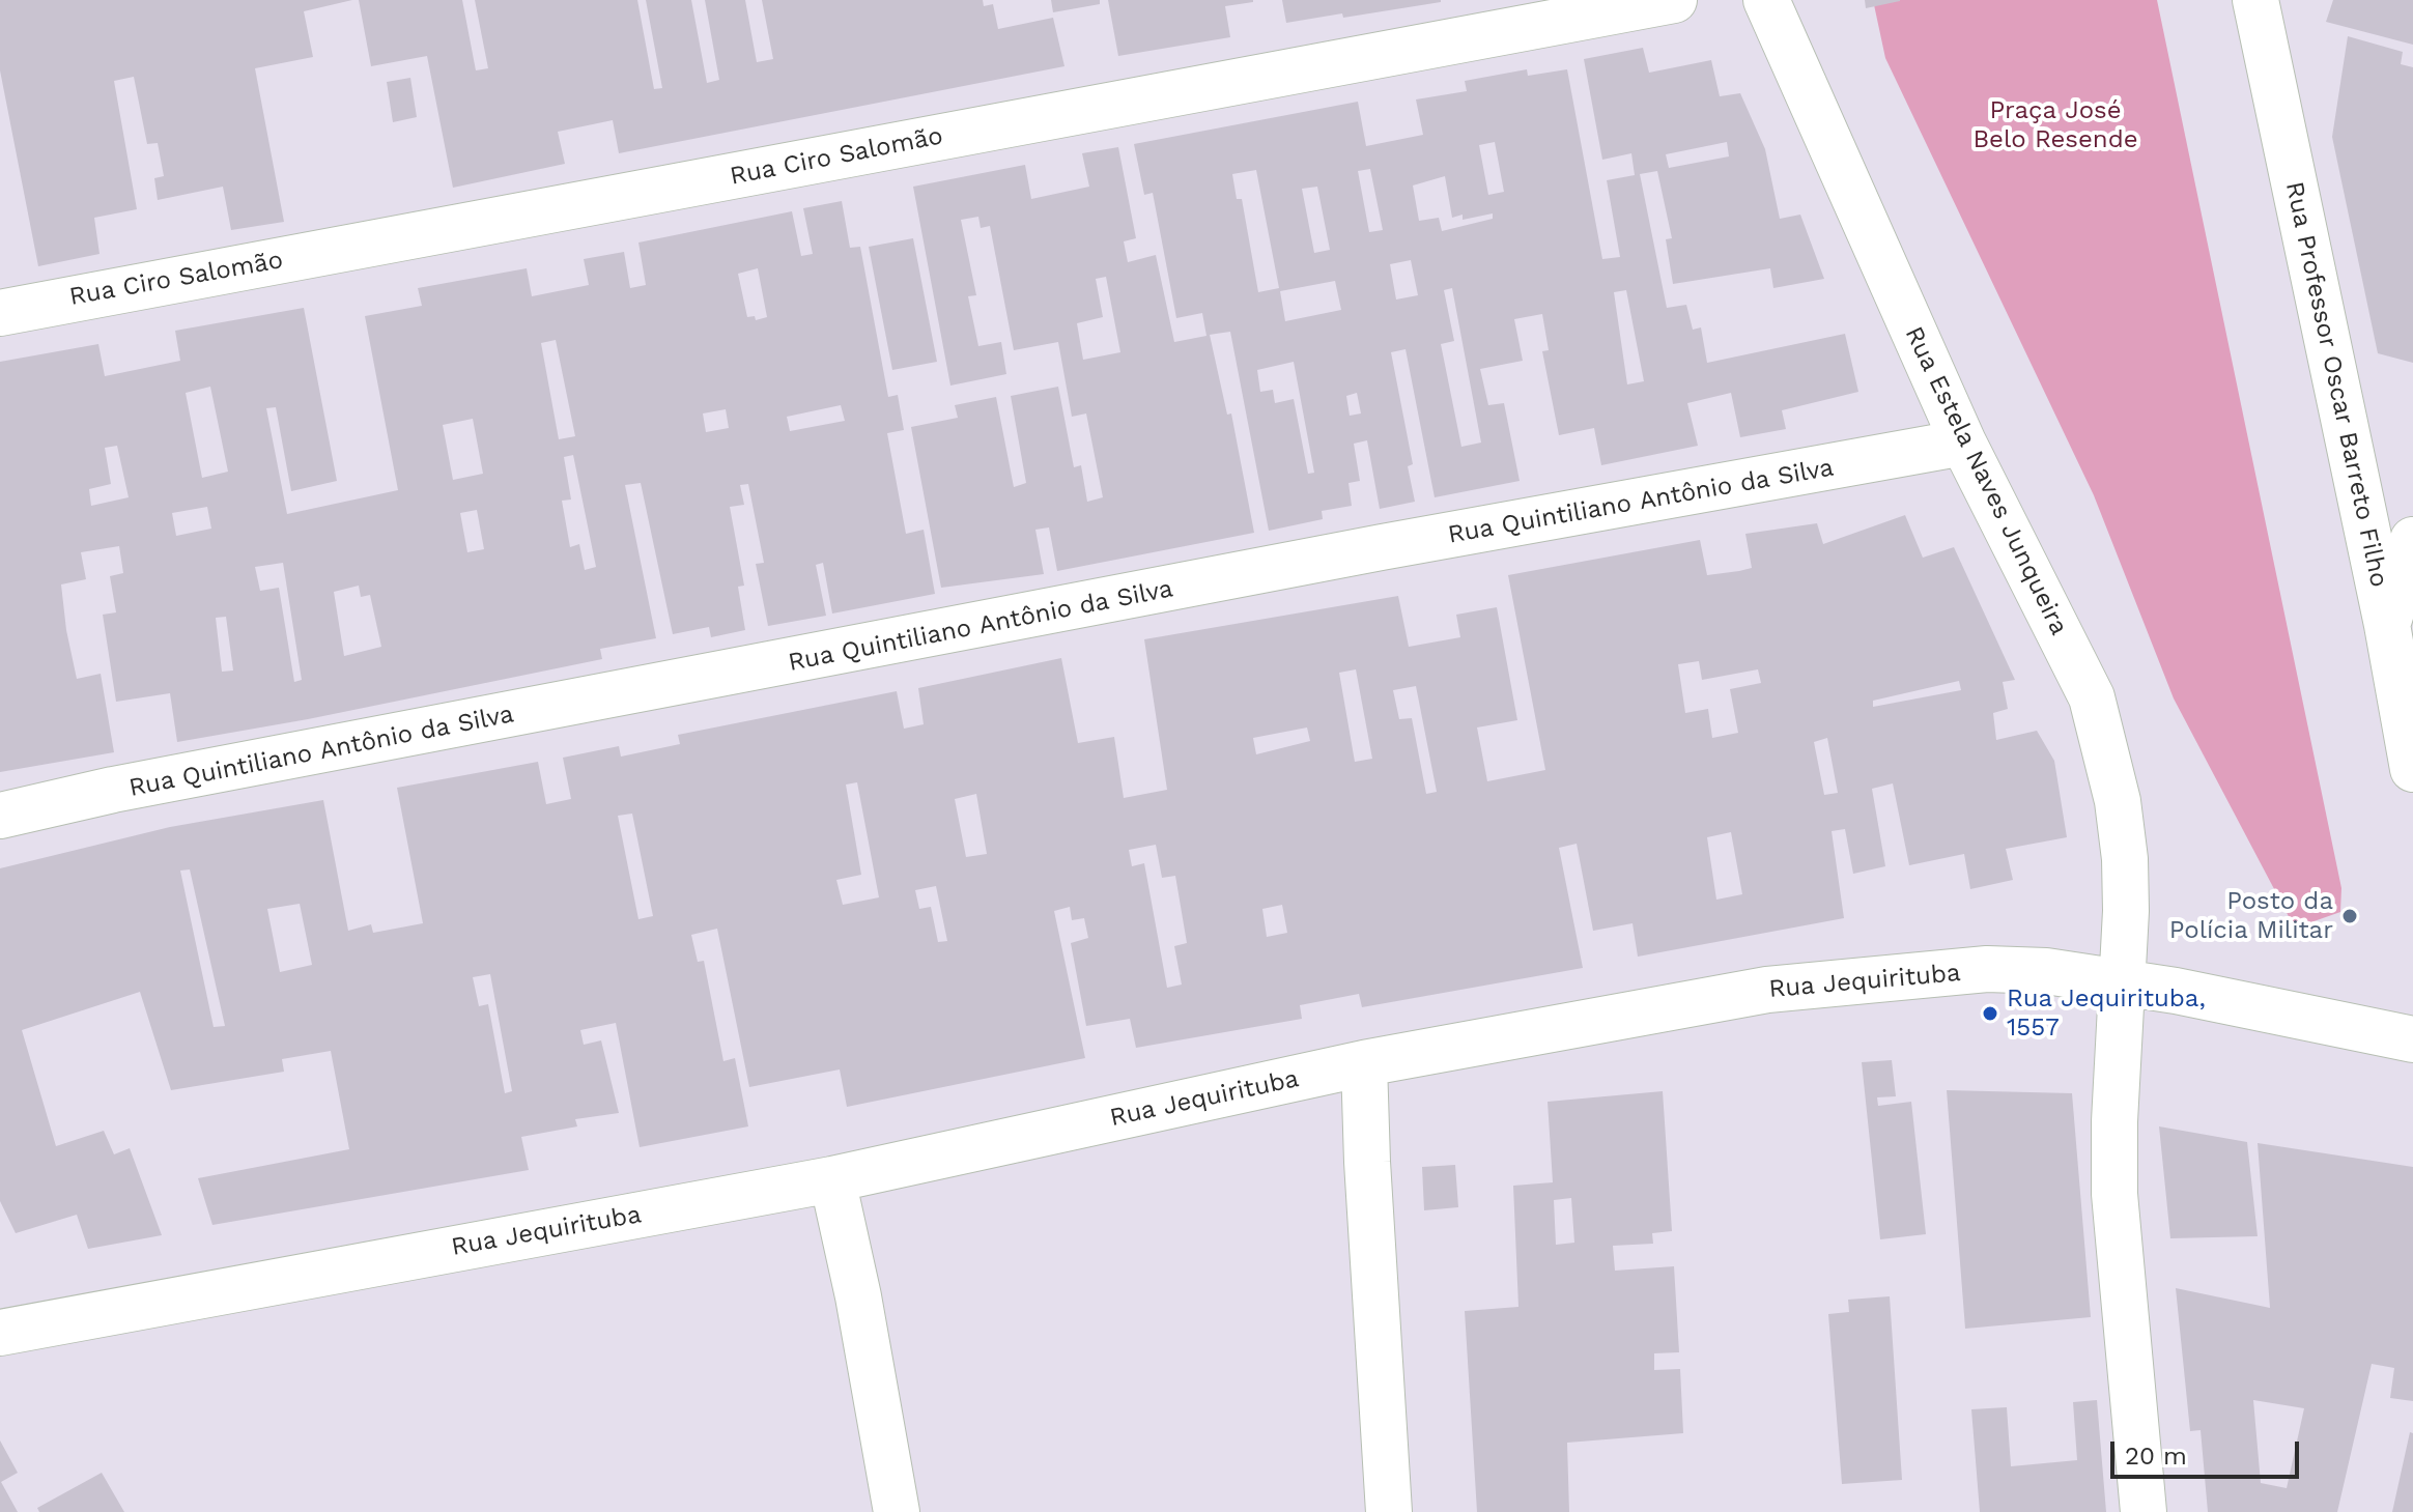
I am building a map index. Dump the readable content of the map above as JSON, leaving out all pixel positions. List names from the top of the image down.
{
  "streets": {
    "street": [
      "Rua Ciro Salomão",
      "Rua Professor Oscar Barreto Filho",
      "Rua Estela Naves Junqueira",
      "Rua Quintiliano Antônio da Silva",
      "Rua Jequirituba"
    ]
  },
  "crossings": [
    ["Rua Estela Naves Junqueira", "Rua Quintiliano Antônio da Silva"],
    ["Rua Estela Naves Junqueira", "Rua Jequirituba"]
  ],
  "parks": ["Praça José Belo Resende"],
  "places": ["Posto da Polícia Militar", "Rua Jequirituba, 1557"],
  "scale_bar": "20 m"
}
